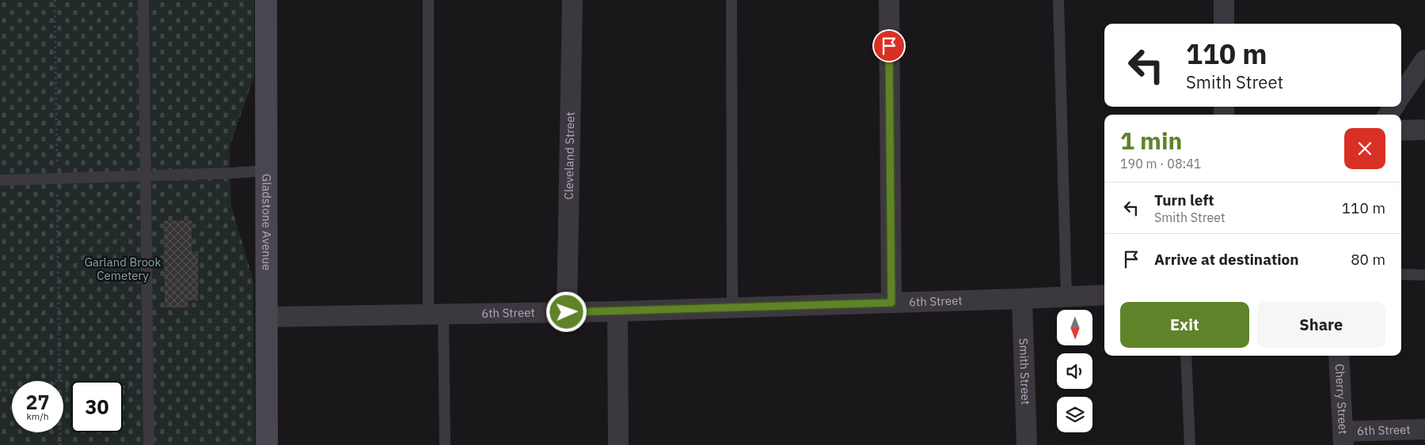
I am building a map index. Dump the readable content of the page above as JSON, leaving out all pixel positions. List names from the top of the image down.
{
  "streets": {
    "street": [
      "Cleveland Street",
      "Gladstone Avenue",
      "6th Street",
      "Smith Street",
      "Cherry Street"
    ]
  },
  "crossings": [
    ["Cleveland Street", "6th Street"],
    ["Gladstone Avenue", "6th Street"],
    ["6th Street", "Smith Street"],
    ["6th Street", "Cherry Street"]
  ],
  "parks": ["Garland Brook Cemetery"],
  "north": "bottom",
  "page": {
    "turn": ["110 m", "Smith Street"],
    "heading": ["1 min", "190 m · 08:41"],
    "list": [
      {
        "name": "Turn left",
        "note": "Smith Street",
        "value": "110 m"
      },
      {
        "name": "Arrive at destination",
        "value": "80 m"
      }
    ],
    "buttons": ["Exit", "Share"],
    "speed": "27 km/h",
    "limit": "30"
  }
}
